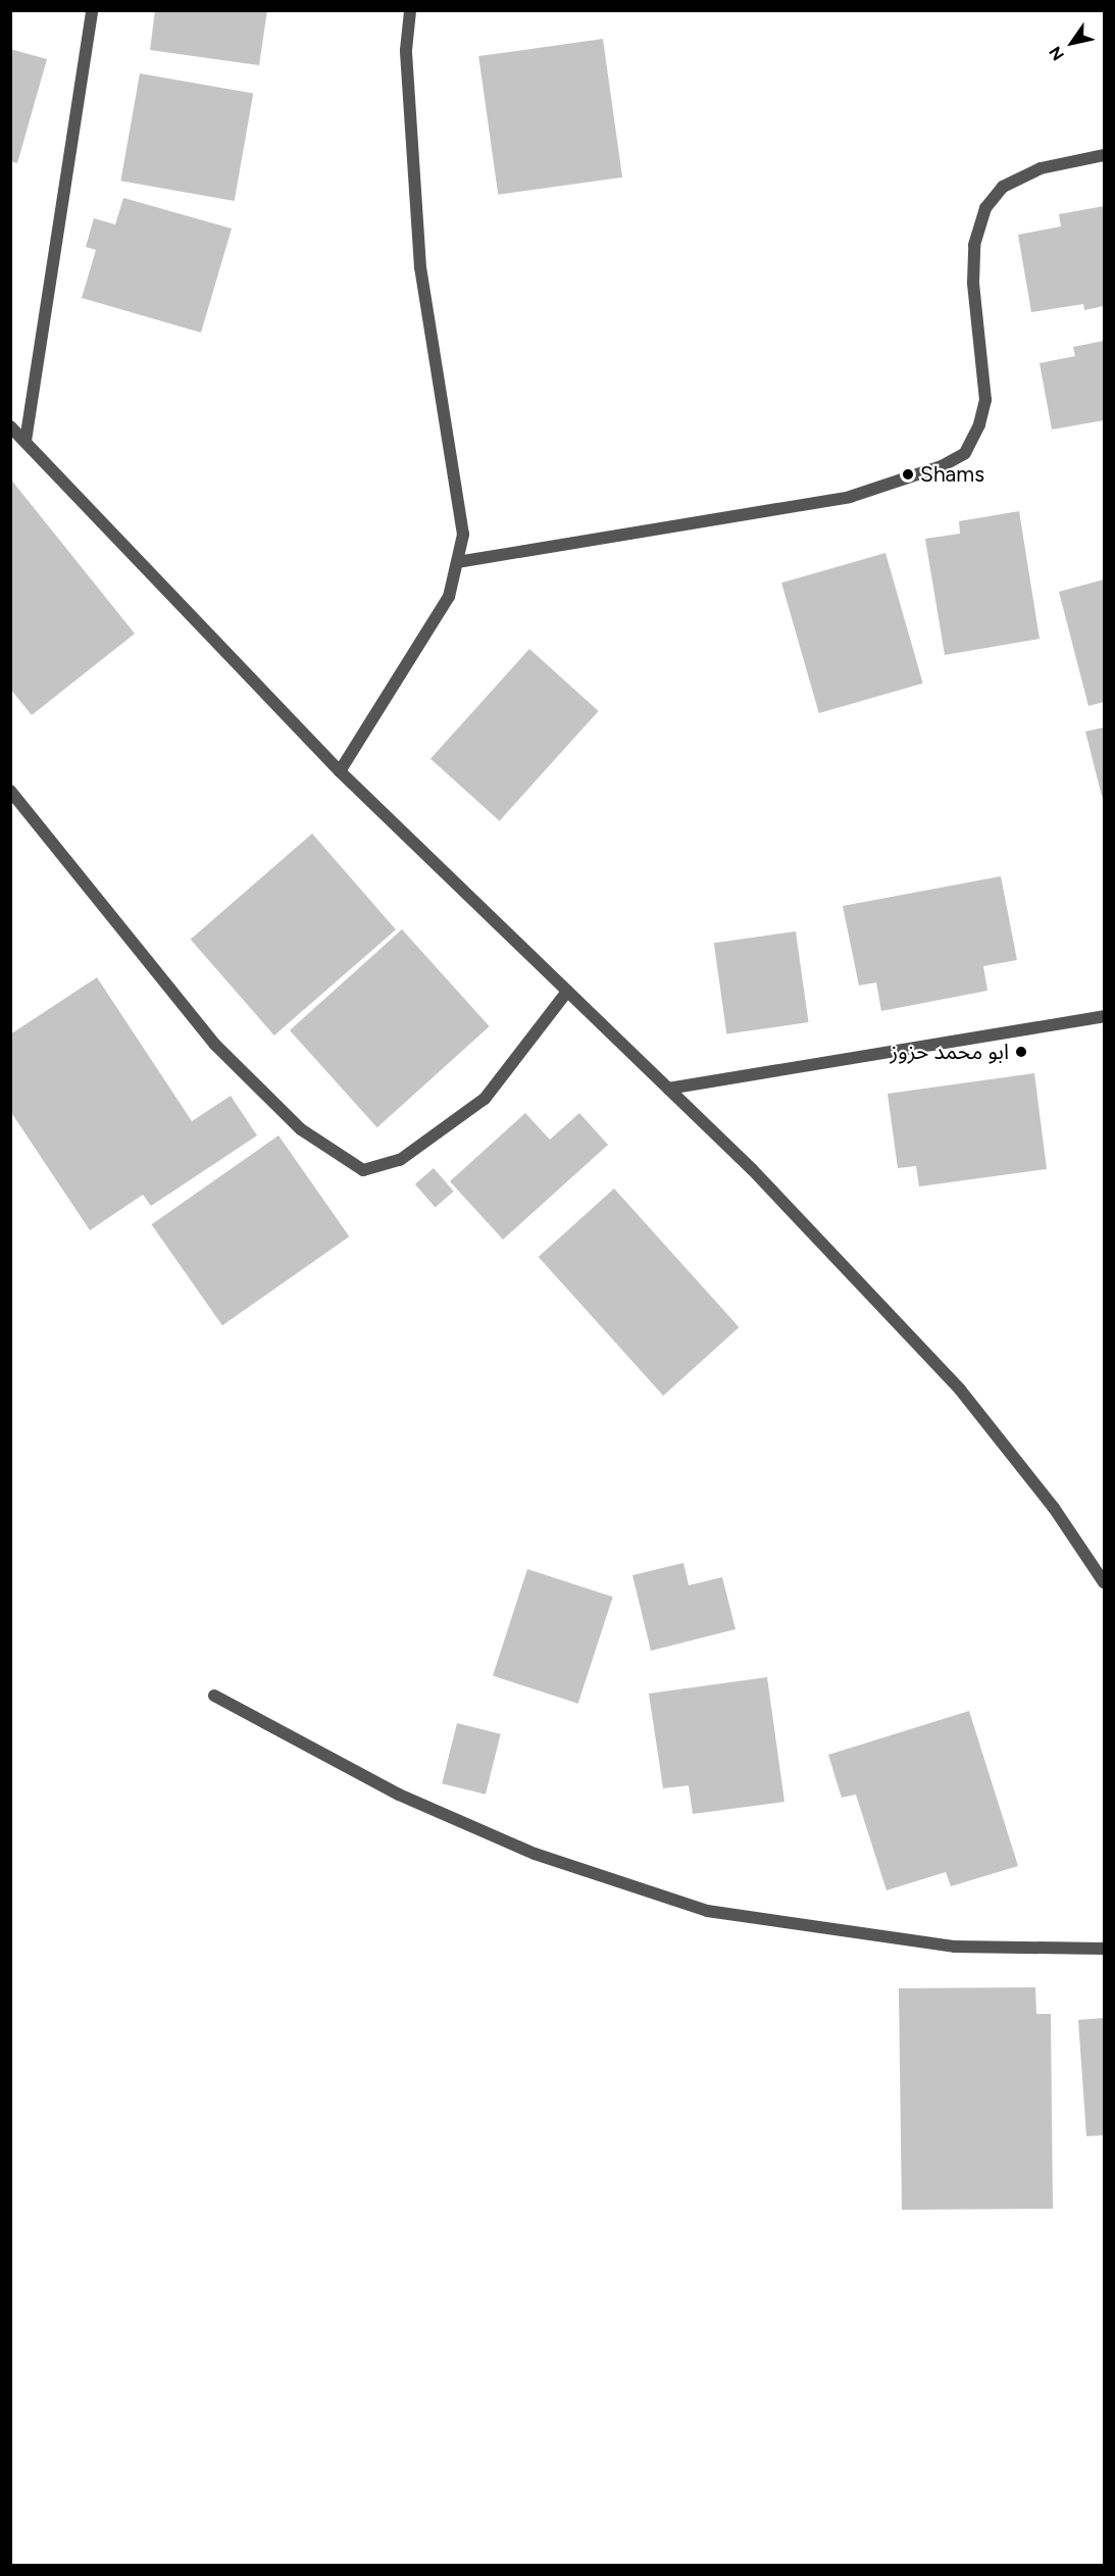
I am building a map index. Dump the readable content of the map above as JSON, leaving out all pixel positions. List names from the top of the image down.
{
  "places": ["Shams", "ابو محمد حزوز"],
  "north": "bottom left"
}
